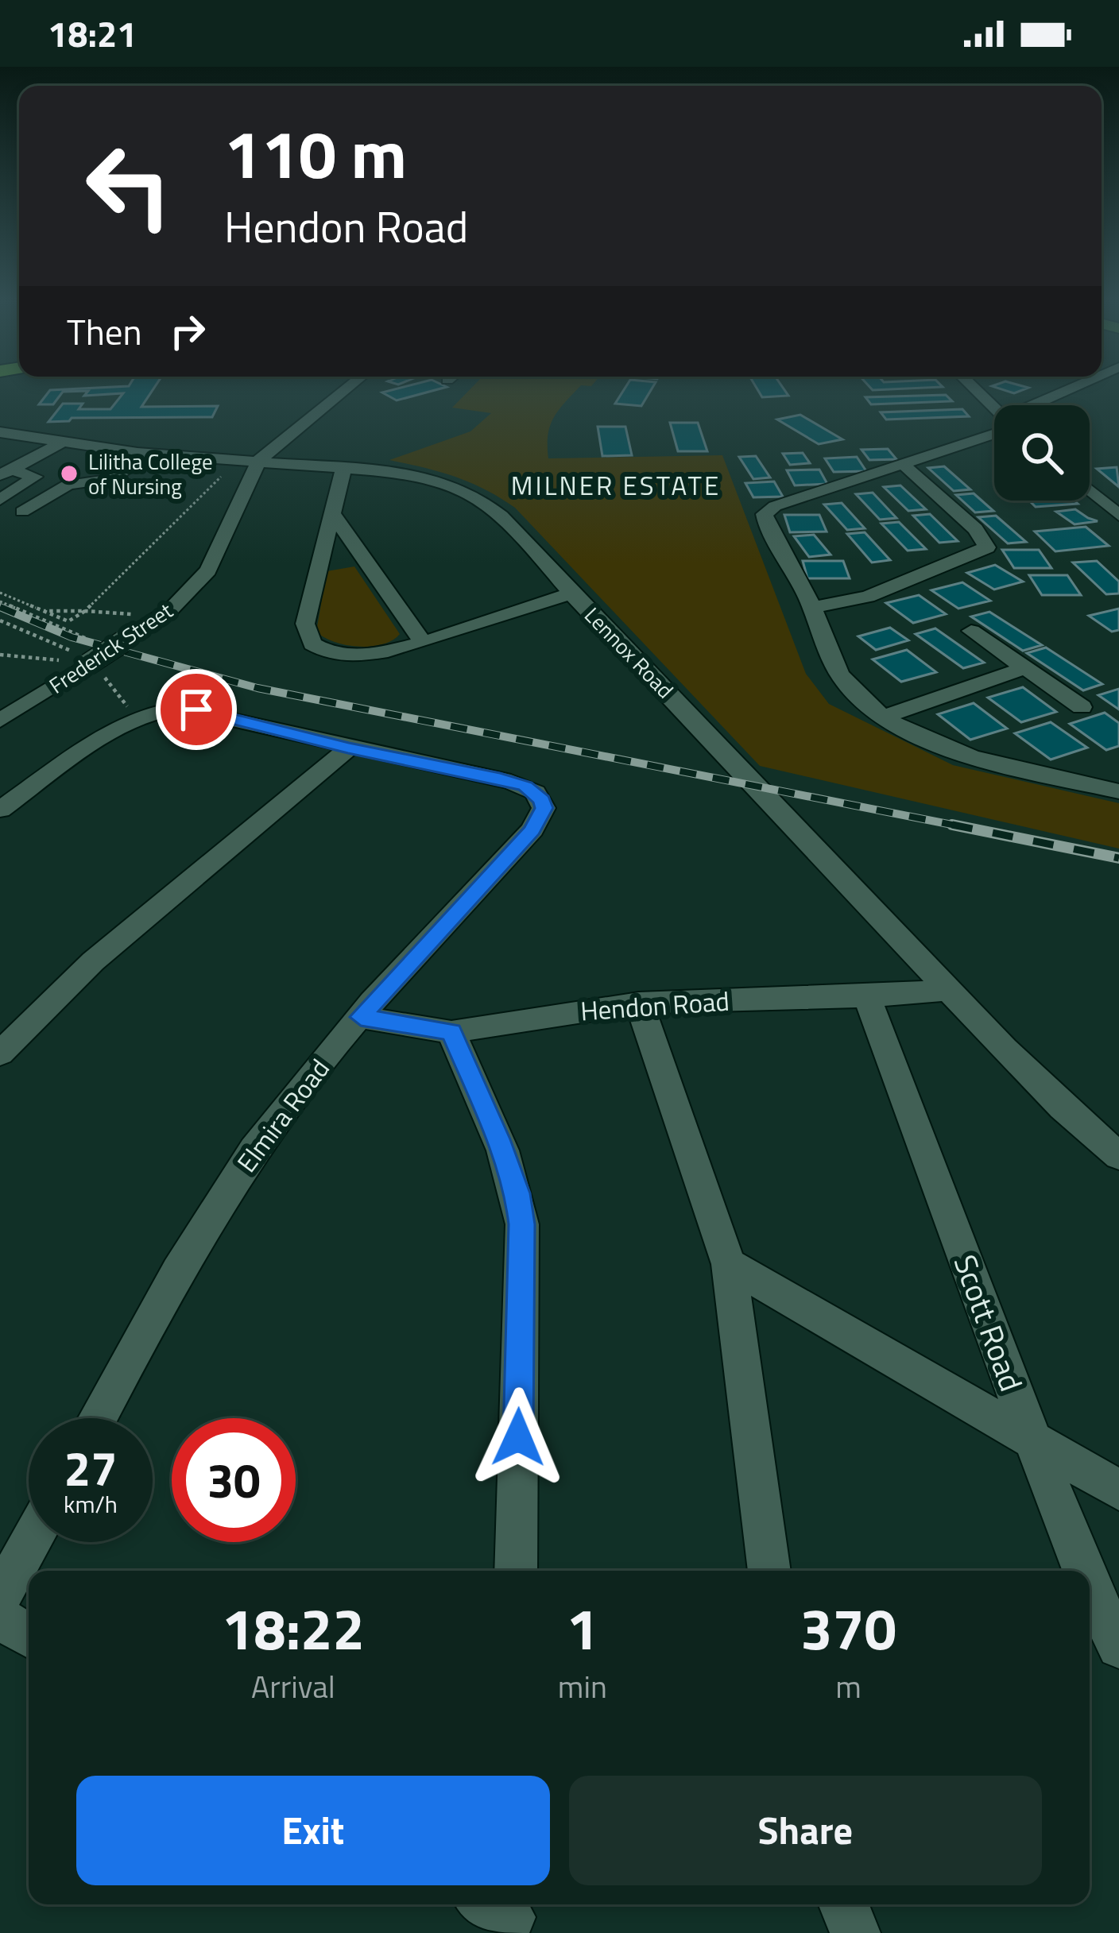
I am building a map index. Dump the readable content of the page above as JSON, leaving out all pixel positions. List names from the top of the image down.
{
  "streets": {
    "street": [
      "Frederick Street",
      "Lennox Road",
      "Hendon Road",
      "Elmira Road",
      "Scott Road"
    ]
  },
  "crossings": [
    ["Frederick Street", "Lennox Road"],
    ["Lennox Road", "Hendon Road"],
    ["Hendon Road", "Elmira Road"],
    ["Hendon Road", "Scott Road"]
  ],
  "districts": ["MILNER ESTATE"],
  "places": ["Lilitha College of Nursing"],
  "page": {
    "status": "18:21",
    "turn": ["110 m", "Hendon Road"],
    "then": "Then",
    "speed": "27 km/h",
    "limit": "30",
    "eta": [
      "18:22",
      "Arrival",
      "1",
      "min",
      "370",
      "m"
    ],
    "buttons": ["Exit", "Share"]
  }
}
